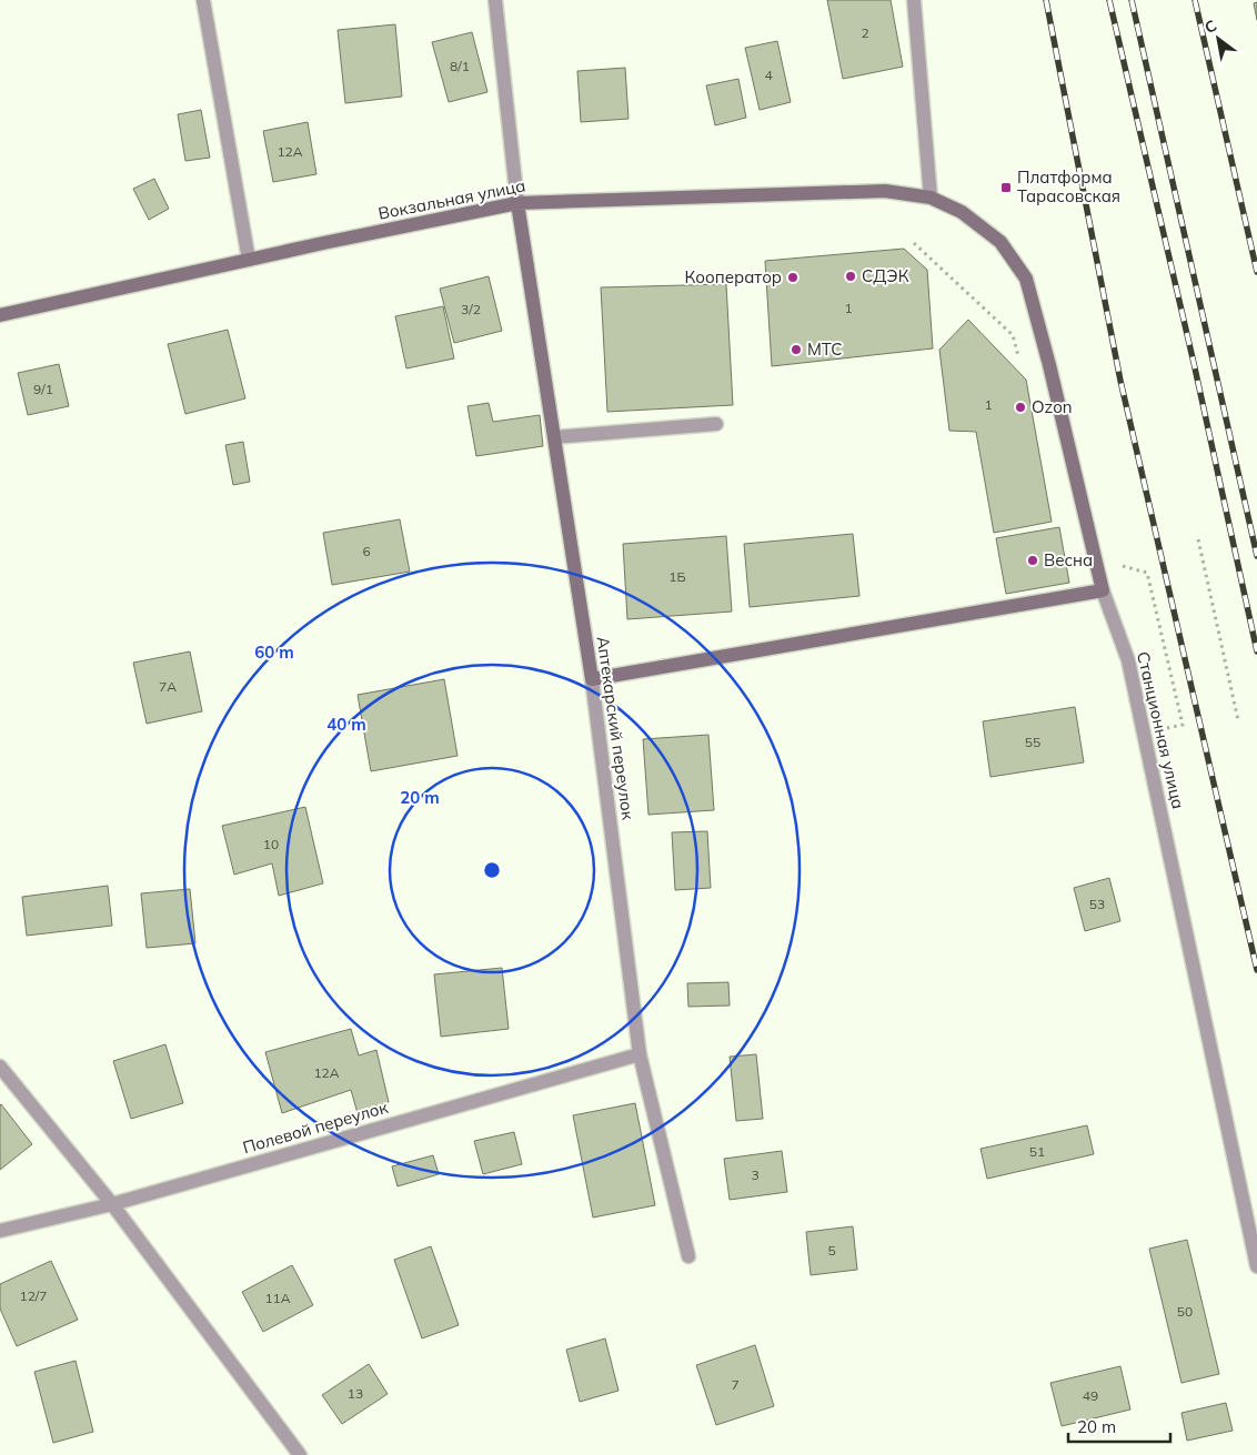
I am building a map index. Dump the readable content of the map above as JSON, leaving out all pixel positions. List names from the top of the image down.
{
  "streets": {
    "street": [
      "Вокзальная улица",
      "Аптекарский переулок",
      "Станционная улица",
      "Полевой переулок"
    ]
  },
  "crossings": [
    ["Вокзальная улица", "Аптекарский переулок"],
    ["Вокзальная улица", "Станционная улица"],
    ["Аптекарский переулок", "Полевой переулок"]
  ],
  "places": {
    "transit": ["Платформа Тарасовская"],
    "other": [
      "СДЭК",
      "Кооператор",
      "МТС",
      "Ozon",
      "Весна"
    ]
  },
  "house_numbers": [
    "2",
    "8/1",
    "4",
    "12А",
    "1",
    "3/2",
    "9/1",
    "1",
    "6",
    "1Б",
    "7А",
    "55",
    "10",
    "53",
    "12А",
    "51",
    "3",
    "5",
    "12/7",
    "11А",
    "50",
    "7",
    "13",
    "49"
  ],
  "scale_bar": "20 m",
  "north": "top left",
  "rings": ["60 m", "40 m", "20 m"]
}
